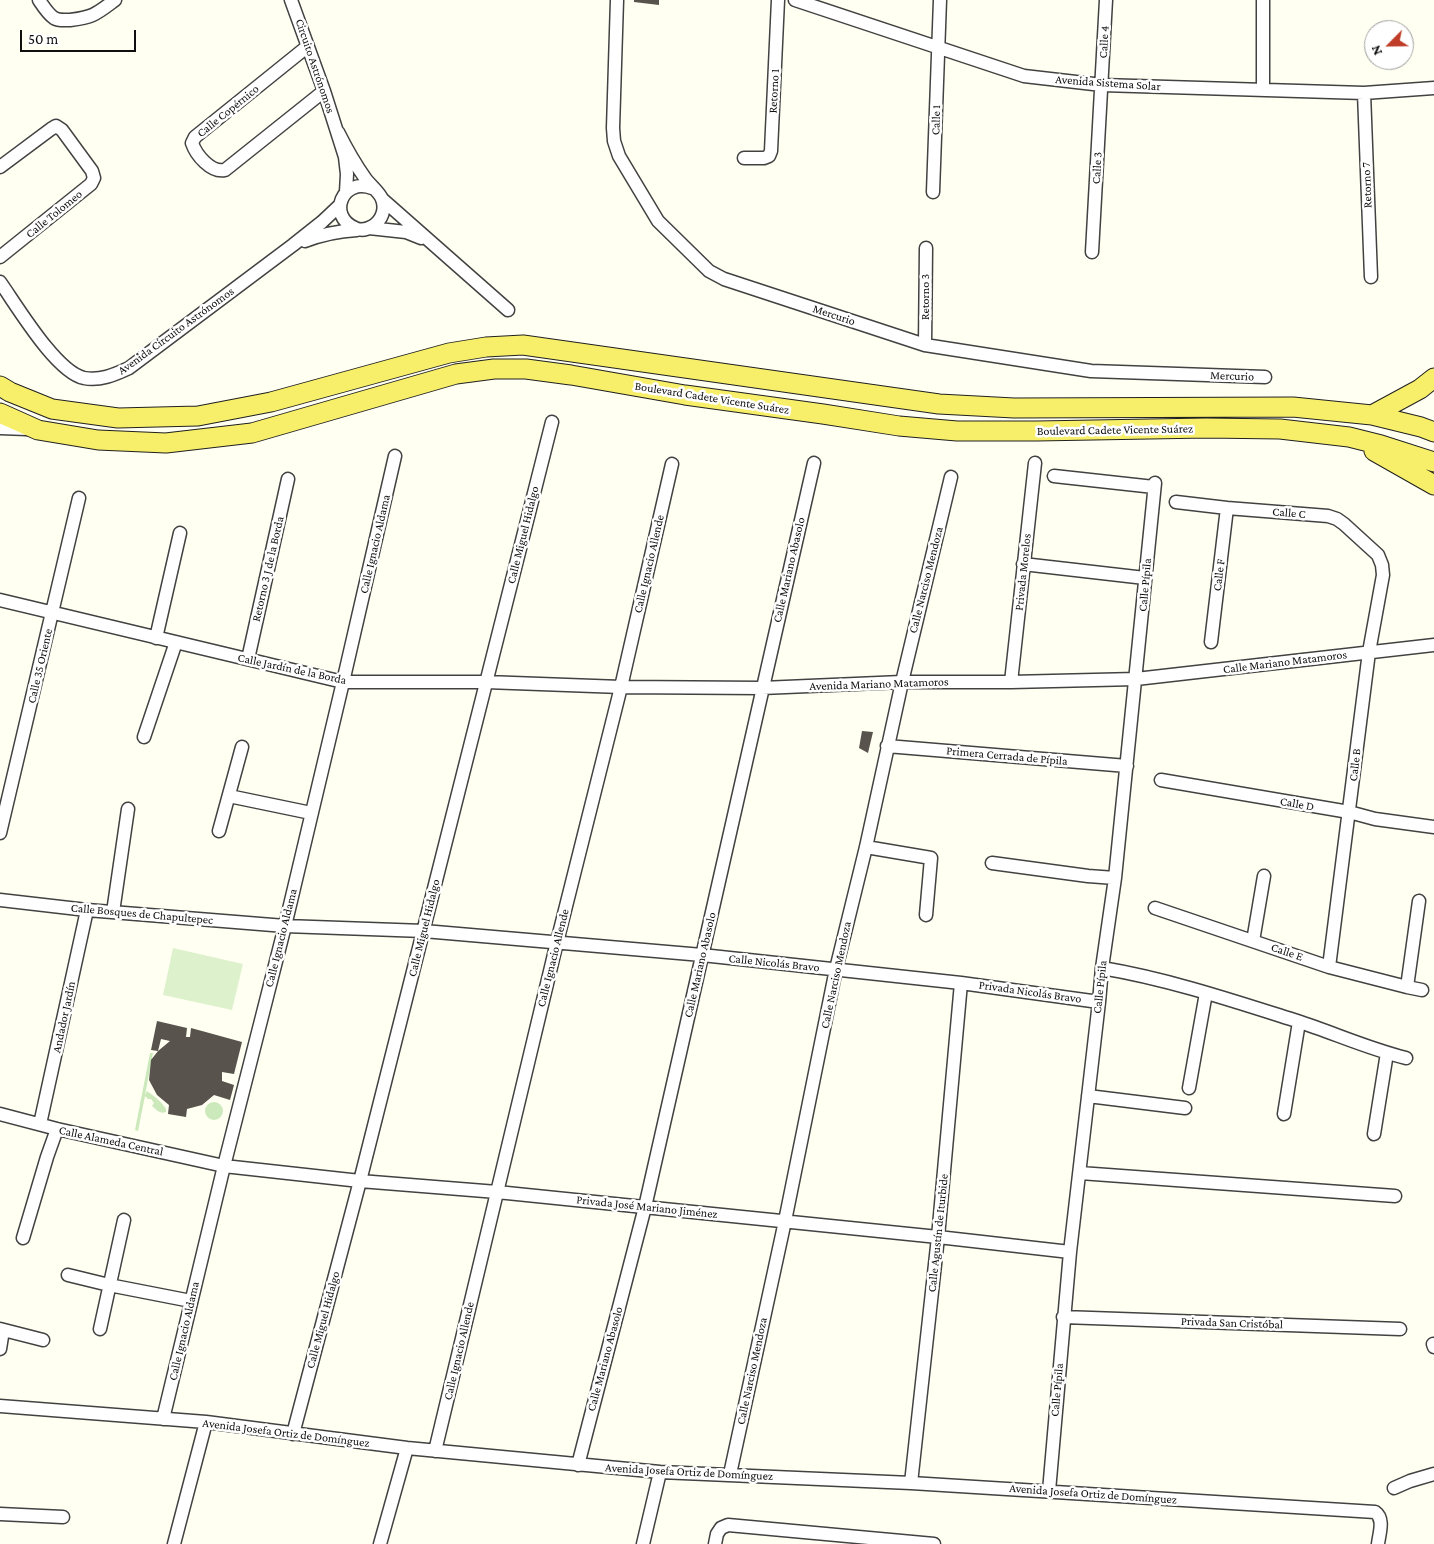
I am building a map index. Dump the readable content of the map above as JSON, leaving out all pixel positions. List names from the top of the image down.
{
  "streets": {
    "main road": ["Boulevard Cadete Vicente Suárez"],
    "street": [
      "Calle 4",
      "Circuito Astrónomos",
      "Avenida Sistema Solar",
      "Retorno 1",
      "Calle Copérnico",
      "Calle 1",
      "Calle 3",
      "Retorno 7",
      "Calle Tolomeo",
      "Retorno 3",
      "Mercurio",
      "Avenida Circuito Astrónomos",
      "Calle C",
      "Calle Miguel Hidalgo",
      "Calle Ignacio Aldama",
      "Calle Ignacio Allende",
      "Retorno 3 J de la Borda",
      "Calle Mariano Abasolo",
      "Privada Morelos",
      "Calle F",
      "Calle Narciso Mendoza",
      "Calle Pípila",
      "Calle Mariano Matamoros",
      "Calle 35 Oriente",
      "Calle Jardín de la Borda",
      "Avenida Mariano Matamoros",
      "Primera Cerrada de Pípila",
      "Calle B",
      "Calle D",
      "Calle Bosques de Chapultepec",
      "Calle E",
      "Calle Nicolás Bravo",
      "Privada Nicolás Bravo",
      "Andador Jardín",
      "Calle Alameda Central",
      "Privada José Mariano Jiménez",
      "Calle Agustín de Iturbide",
      "Privada San Cristóbal",
      "Avenida Josefa Ortiz de Domínguez"
    ]
  },
  "crossings": [
    ["Calle 4", "Avenida Sistema Solar"],
    ["Calle 4", "Calle 3"],
    ["Circuito Astrónomos", "Calle Copérnico"],
    ["Circuito Astrónomos", "Avenida Circuito Astrónomos"],
    ["Avenida Sistema Solar", "Calle 1"],
    ["Avenida Sistema Solar", "Calle 3"],
    ["Avenida Sistema Solar", "Retorno 7"],
    ["Retorno 3", "Mercurio"],
    ["Calle C", "Calle F"],
    ["Calle C", "Calle B"],
    ["Calle Miguel Hidalgo", "Calle Jardín de la Borda"],
    ["Calle Miguel Hidalgo", "Privada José Mariano Jiménez"],
    ["Calle Miguel Hidalgo", "Avenida Josefa Ortiz de Domínguez"],
    ["Calle Ignacio Aldama", "Calle Jardín de la Borda"],
    ["Calle Ignacio Aldama", "Calle Bosques de Chapultepec"],
    ["Calle Ignacio Aldama", "Calle Alameda Central"],
    ["Calle Ignacio Aldama", "Privada José Mariano Jiménez"],
    ["Calle Ignacio Aldama", "Avenida Josefa Ortiz de Domínguez"],
    ["Calle Ignacio Allende", "Calle Jardín de la Borda"],
    ["Calle Ignacio Allende", "Avenida Mariano Matamoros"],
    ["Calle Ignacio Allende", "Calle Nicolás Bravo"],
    ["Calle Ignacio Allende", "Privada José Mariano Jiménez"],
    ["Calle Ignacio Allende", "Avenida Josefa Ortiz de Domínguez"],
    ["Retorno 3 J de la Borda", "Calle Jardín de la Borda"],
    ["Calle Mariano Abasolo", "Avenida Mariano Matamoros"],
    ["Calle Mariano Abasolo", "Calle Nicolás Bravo"],
    ["Calle Mariano Abasolo", "Privada José Mariano Jiménez"],
    ["Calle Mariano Abasolo", "Avenida Josefa Ortiz de Domínguez"],
    ["Privada Morelos", "Avenida Mariano Matamoros"],
    ["Calle Narciso Mendoza", "Avenida Mariano Matamoros"],
    ["Calle Narciso Mendoza", "Primera Cerrada de Pípila"],
    ["Calle Narciso Mendoza", "Calle Nicolás Bravo"],
    ["Calle Narciso Mendoza", "Privada José Mariano Jiménez"],
    ["Calle Narciso Mendoza", "Avenida Josefa Ortiz de Domínguez"],
    ["Calle Pípila", "Calle Mariano Matamoros"],
    ["Calle Pípila", "Avenida Mariano Matamoros"],
    ["Calle Pípila", "Primera Cerrada de Pípila"],
    ["Calle Pípila", "Privada Nicolás Bravo"],
    ["Calle Pípila", "Privada José Mariano Jiménez"],
    ["Calle Pípila", "Privada San Cristóbal"],
    ["Calle Pípila", "Avenida Josefa Ortiz de Domínguez"],
    ["Calle Mariano Matamoros", "Avenida Mariano Matamoros"],
    ["Calle Mariano Matamoros", "Calle B"],
    ["Calle 35 Oriente", "Calle Jardín de la Borda"],
    ["Calle Jardín de la Borda", "Avenida Mariano Matamoros"],
    ["Calle B", "Calle D"],
    ["Calle B", "Calle E"],
    ["Calle Bosques de Chapultepec", "Andador Jardín"],
    ["Calle Nicolás Bravo", "Privada Nicolás Bravo"],
    ["Calle Nicolás Bravo", "Calle Agustín de Iturbide"],
    ["Privada Nicolás Bravo", "Calle Agustín de Iturbide"],
    ["Andador Jardín", "Calle Alameda Central"],
    ["Calle Alameda Central", "Privada José Mariano Jiménez"],
    ["Privada José Mariano Jiménez", "Calle Agustín de Iturbide"],
    ["Calle Agustín de Iturbide", "Avenida Josefa Ortiz de Domínguez"]
  ],
  "scale_bar": "50 m",
  "north": "bottom left"
}
